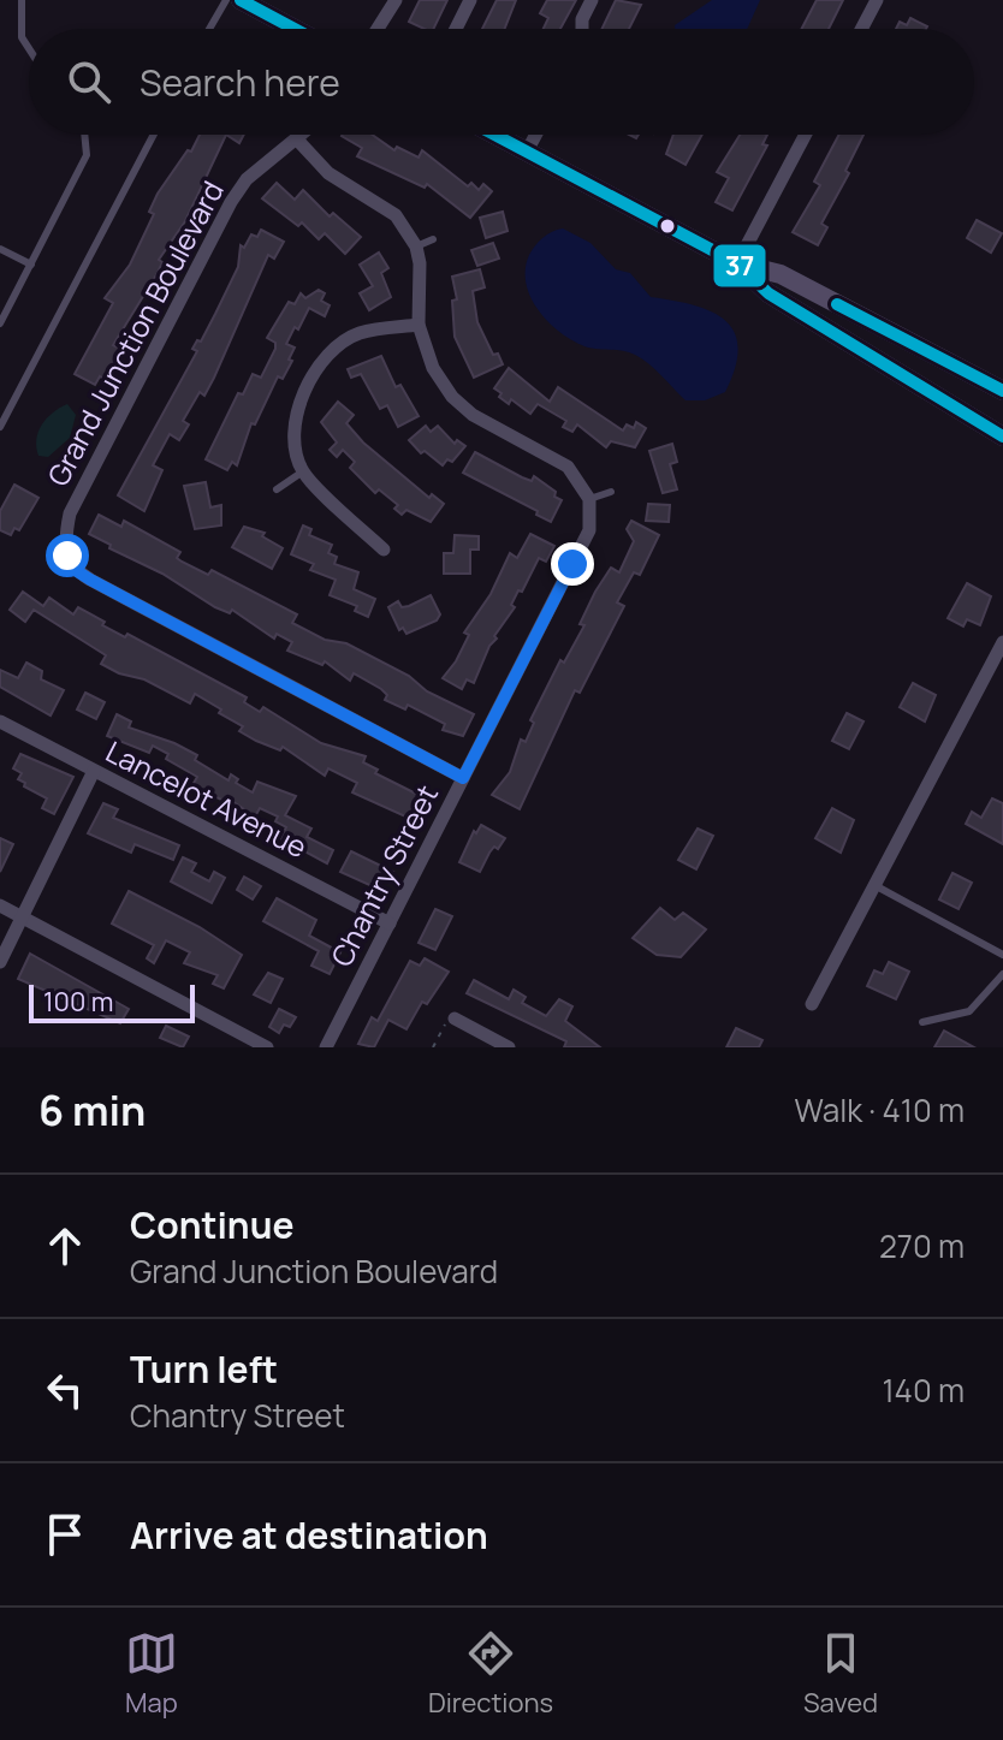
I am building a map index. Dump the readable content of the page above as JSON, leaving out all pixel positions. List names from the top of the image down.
{
  "streets": {
    "street": ["Grand Junction Boulevard", "Lancelot Avenue", "Chantry Street"]
  },
  "crossings": [
    ["Grand Junction Boulevard", "Chantry Street"],
    ["Lancelot Avenue", "Chantry Street"]
  ],
  "lines": ["transit line 37"],
  "scale_bar": "100 m",
  "page": {
    "search": "Search here",
    "scale": "100 m",
    "heading": ["6 min", "Walk · 410 m"],
    "list": [
      ["Continue", "Grand Junction Boulevard", "270 m"],
      ["Turn left", "Chantry Street", "140 m"],
      "Arrive at destination"
    ],
    "nav": ["Map", "Directions", "Saved"]
  }
}
